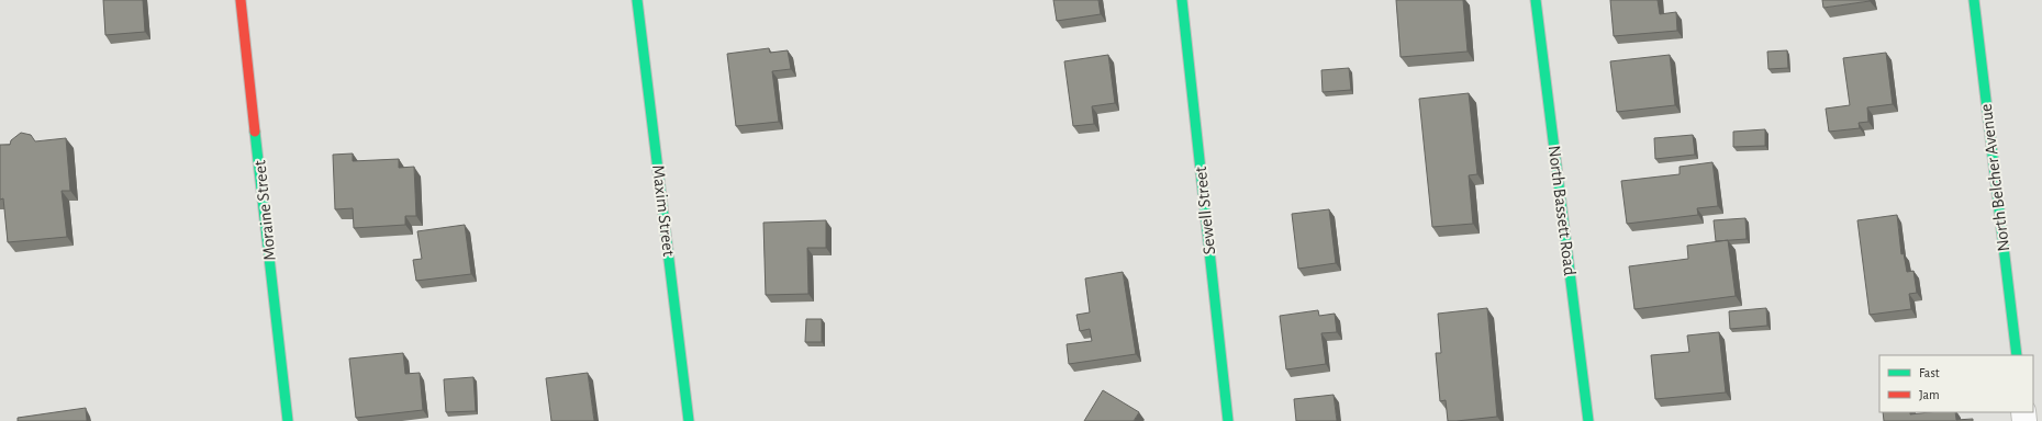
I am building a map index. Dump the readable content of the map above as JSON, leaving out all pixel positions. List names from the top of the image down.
{
  "streets": {
    "street": [
      "North Belcher Avenue",
      "Moraine Street",
      "Maxim Street",
      "Sewell Street",
      "North Bassett Road"
    ]
  },
  "legend": ["Fast", "Jam"]
}
